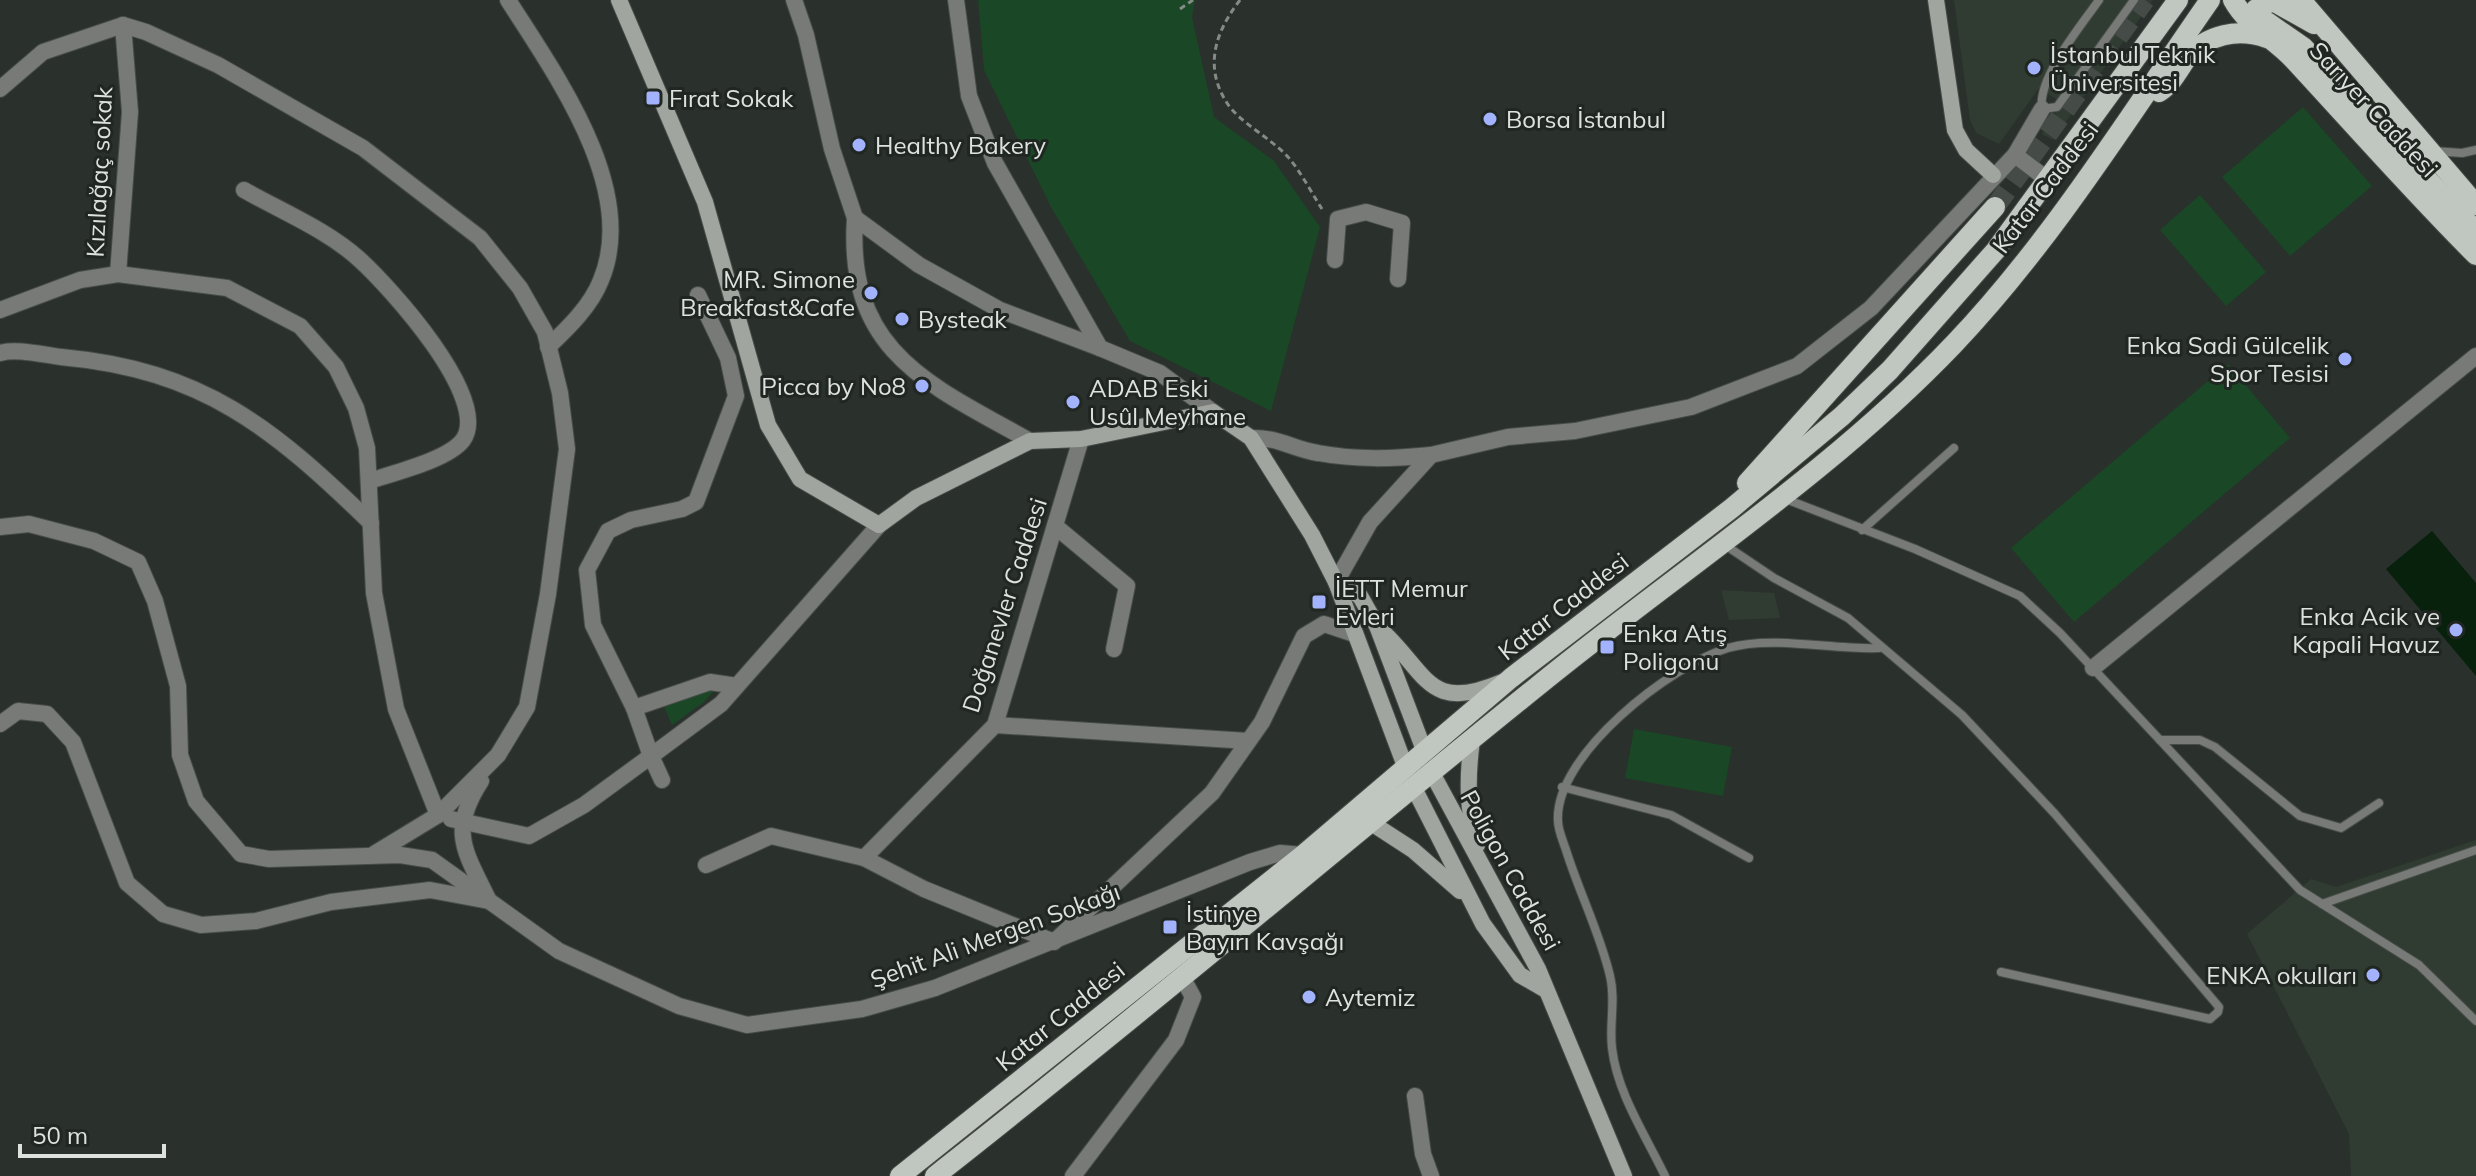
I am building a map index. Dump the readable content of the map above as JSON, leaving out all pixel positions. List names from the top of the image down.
{
  "streets": {
    "main road": ["Sarıyer Caddesi", "Katar Caddesi"],
    "street": [
      "Kızılağaç sokak",
      "Doğanevler Caddesi",
      "Poligon Caddesi",
      "Şehit Ali Mergen Sokağı"
    ]
  },
  "crossings": [
    ["Katar Caddesi", "Poligon Caddesi"],
    ["Katar Caddesi", "Şehit Ali Mergen Sokağı"]
  ],
  "places": {
    "other": [
      "İstanbul Teknik Üniversitesi",
      "Borsa İstanbul",
      "Healthy Bakery",
      "MR. Simone Breakfast&Cafe",
      "Bysteak",
      "Enka Sadi Gülcelik Spor Tesisi",
      "Picca by No8",
      "ADAB Eski Usûl Meyhane",
      "Enka Acik ve Kapali Havuz",
      "ENKA okulları",
      "Aytemiz"
    ],
    "transit": [
      "Fırat Sokak",
      "İETT Memur Evleri",
      "Enka Atış Poligonu",
      "İstinye Bayırı Kavşağı"
    ]
  },
  "scale_bar": "50 m"
}
